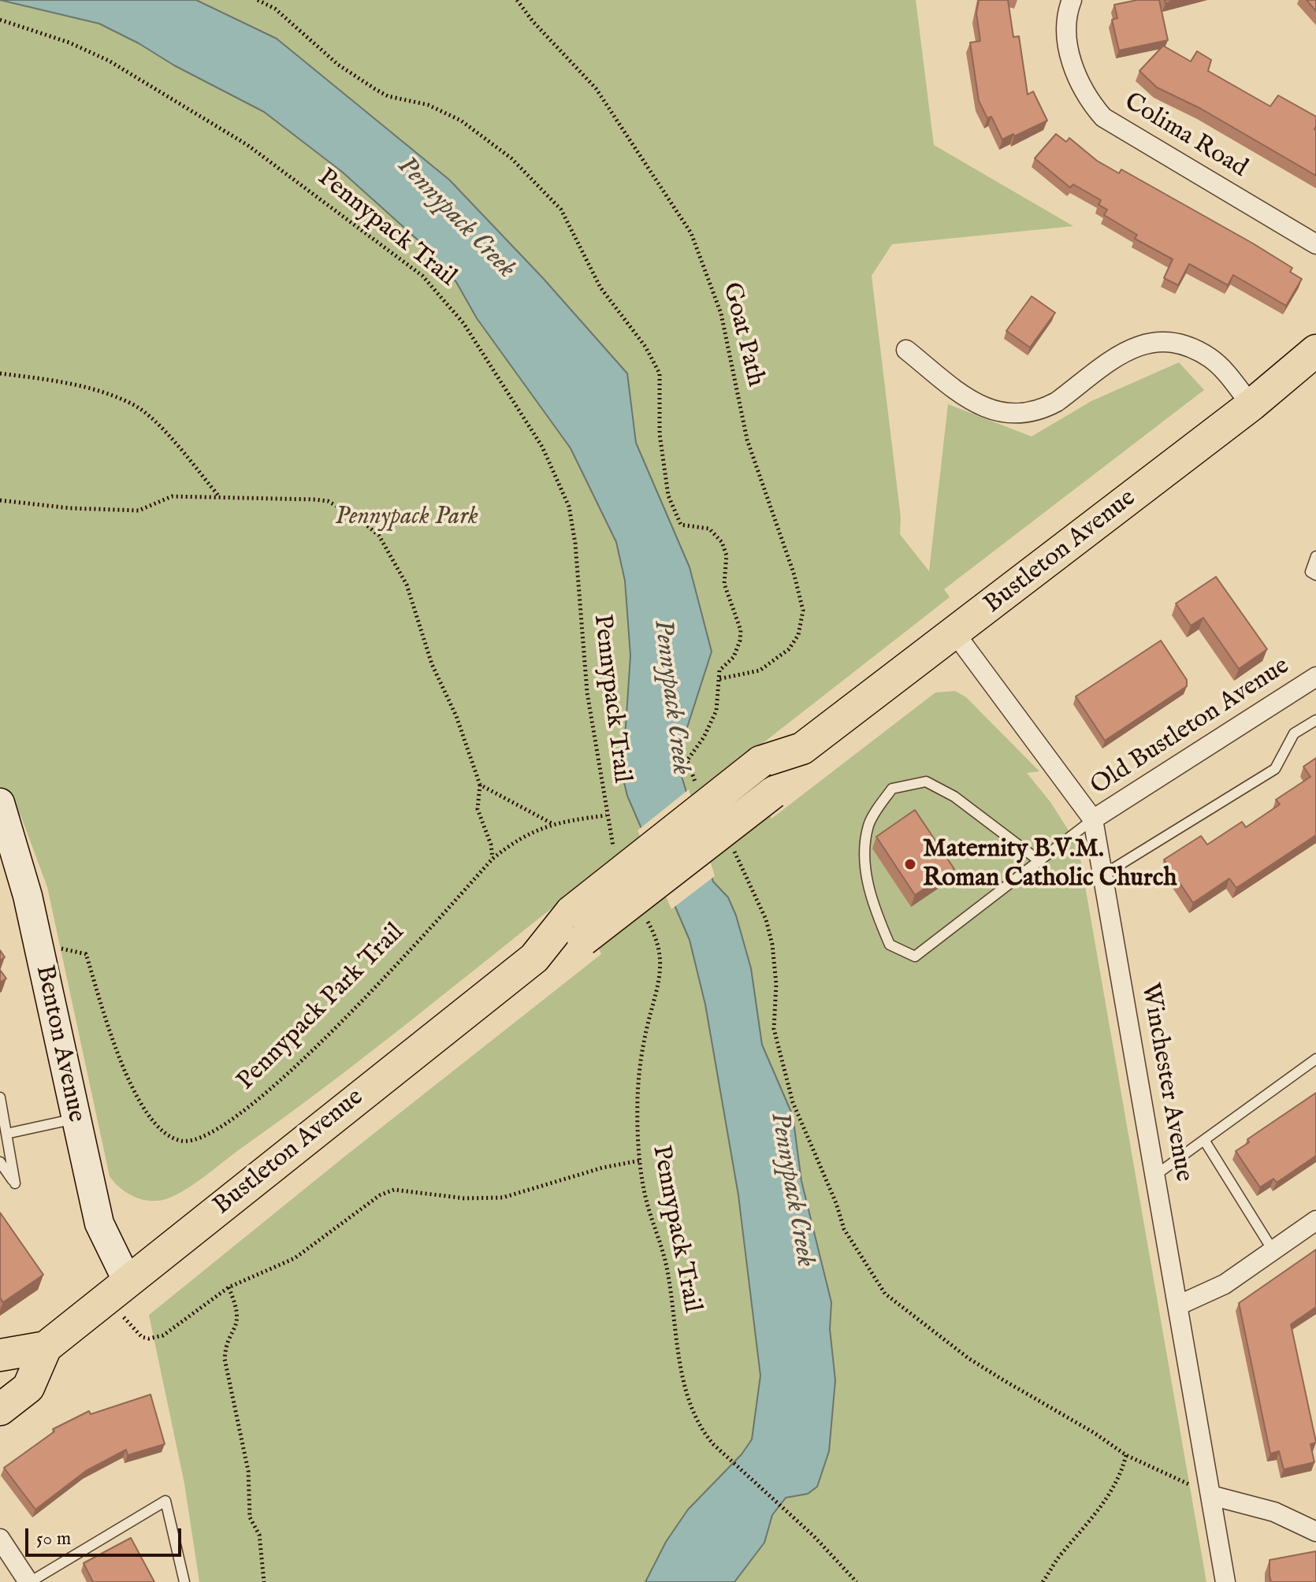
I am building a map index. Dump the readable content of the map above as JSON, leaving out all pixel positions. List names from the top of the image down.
{
  "streets": {
    "main road": ["Bustleton Avenue"],
    "street": [
      "Colima Road",
      "Old Bustleton Avenue",
      "Benton Avenue",
      "Winchester Avenue"
    ],
    "path": ["Pennypack Trail", "Goat Path", "Pennypack Park Trail"]
  },
  "crossings": [
    ["Pennypack Trail", "Pennypack Park Trail"],
    ["Bustleton Avenue", "Benton Avenue"],
    ["Bustleton Avenue", "Winchester Avenue"],
    ["Old Bustleton Avenue", "Winchester Avenue"],
    ["Pennypack Park Trail", "Benton Avenue"]
  ],
  "water": ["Pennypack Creek"],
  "parks": ["Pennypack Park"],
  "places": ["Maternity B.V.M. Roman Catholic Church"],
  "scale_bar": "50 m"
}
